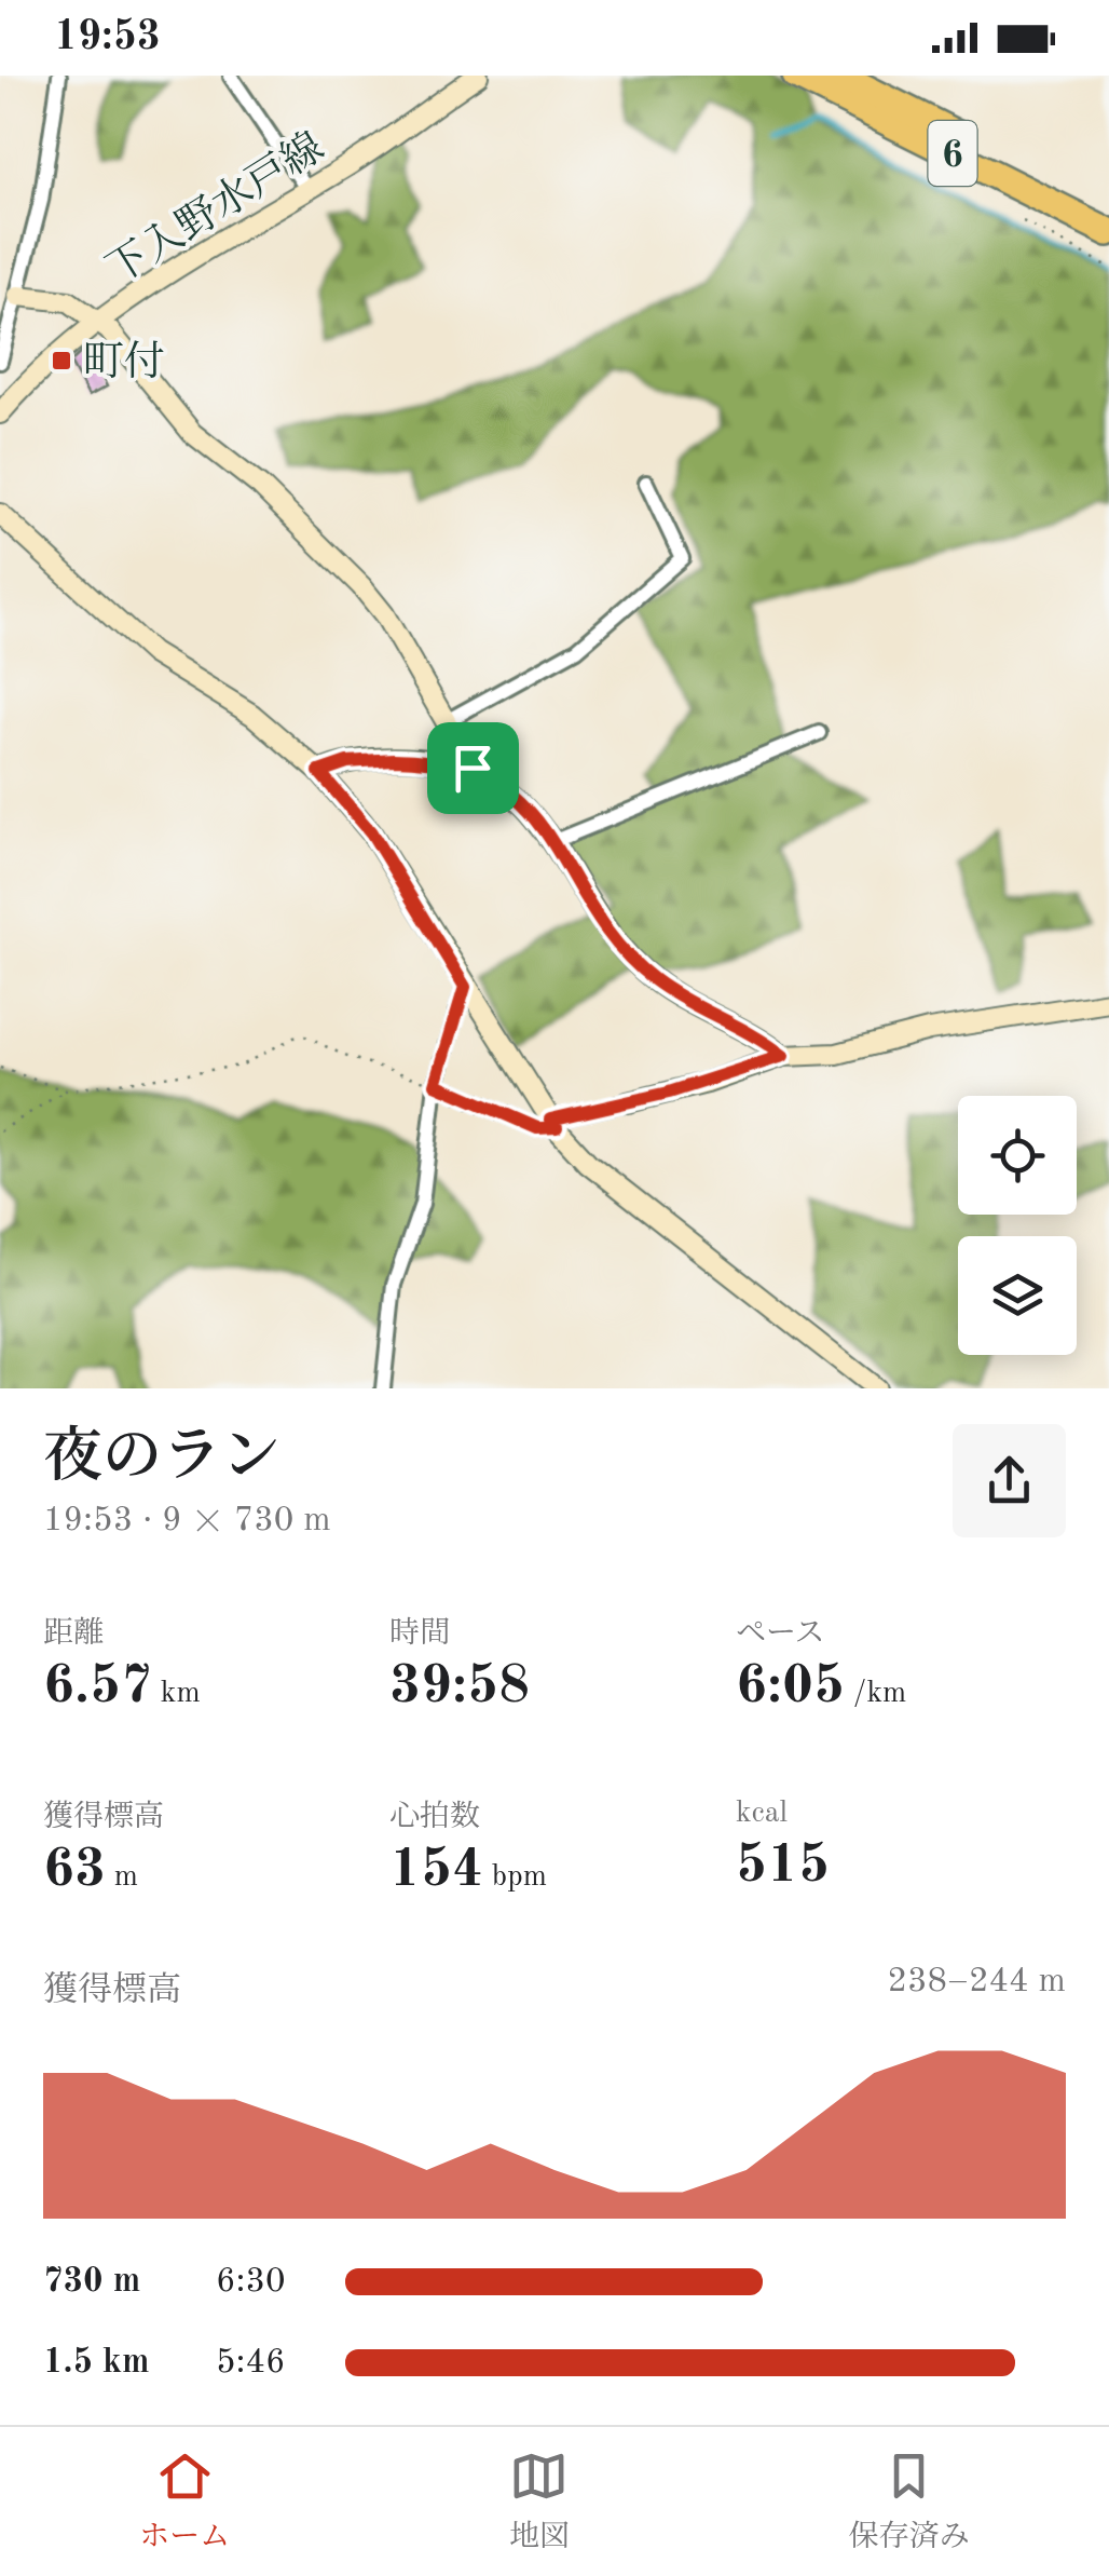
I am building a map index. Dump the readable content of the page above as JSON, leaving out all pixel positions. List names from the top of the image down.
{
  "streets": {
    "highway": ["6"],
    "street": ["下入野水戸線"]
  },
  "places": {
    "transit": ["町付"]
  },
  "page": {
    "status": "19:53",
    "heading": ["夜のラン", "19:53 · 9 × 730 m"],
    "stats": [
      ["距離", "6.57 km"],
      ["時間", "39:58"],
      ["ペース", "6:05 /km"],
      ["獲得標高", "63 m"],
      ["心拍数", "154 bpm"],
      ["kcal", "515"]
    ],
    "chart": ["獲得標高", "238–244 m"],
    "list": [
      {
        "name": "730 m",
        "note": "6:30"
      },
      {
        "name": "1.5 km",
        "note": "5:46"
      }
    ],
    "tabs": ["ホーム", "地図", "保存済み"]
  }
}
